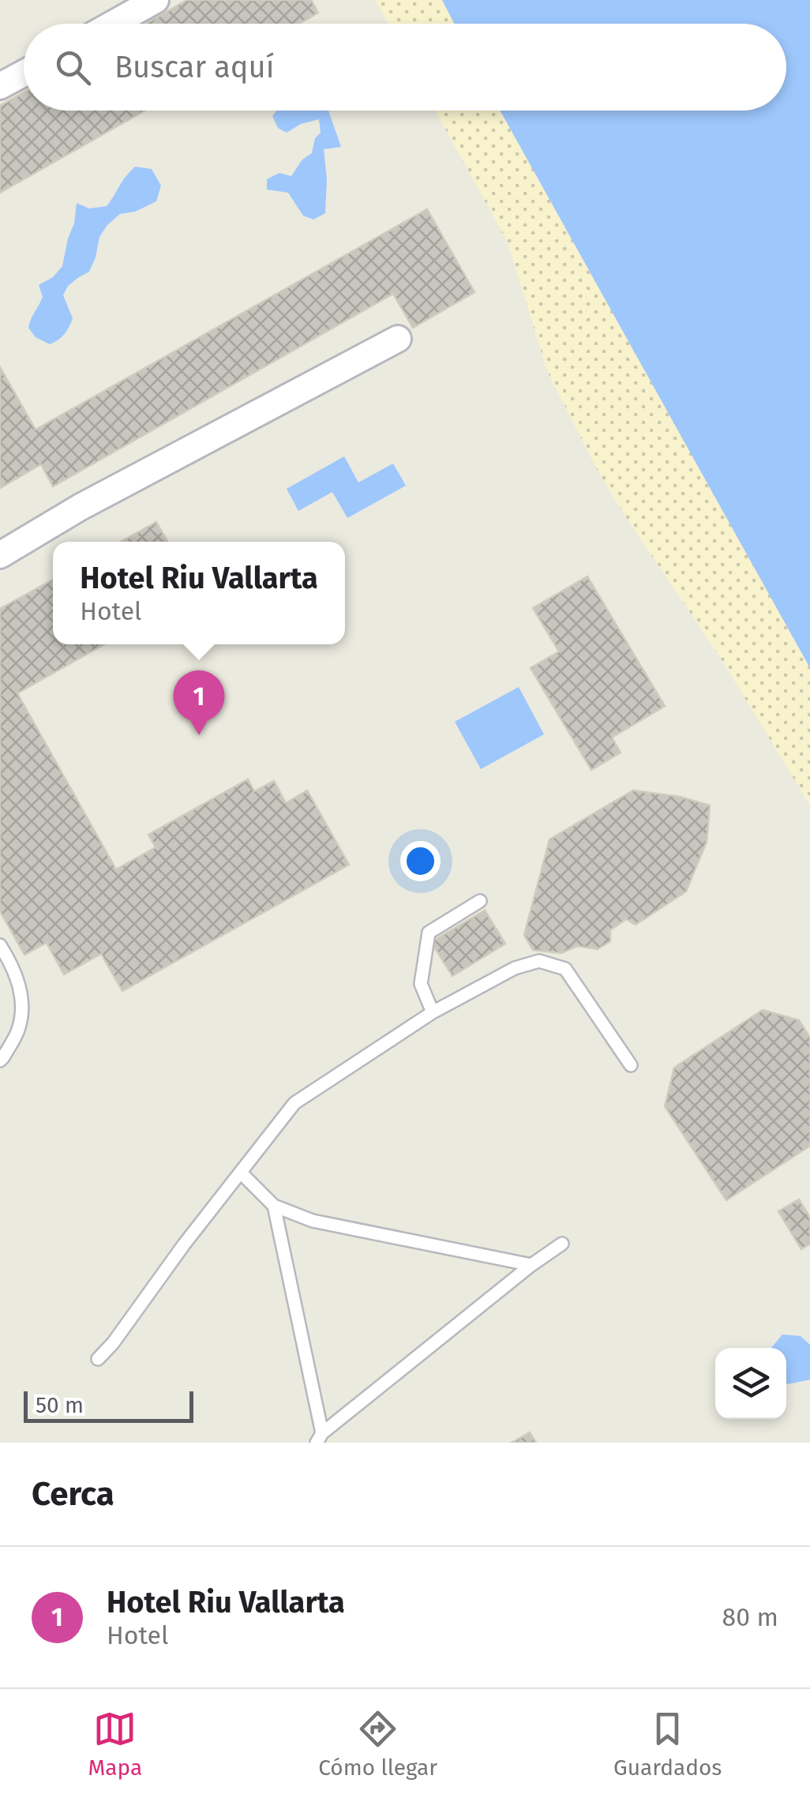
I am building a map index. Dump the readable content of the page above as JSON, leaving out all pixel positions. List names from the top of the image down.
{
  "scale_bar": "50 m",
  "page": {
    "search": "Buscar aquí",
    "popup": ["Hotel Riu Vallarta", "Hotel"],
    "pins": "1",
    "scale": "50 m",
    "heading": "Cerca",
    "list": [
      {
        "mark": "1",
        "name": "Hotel Riu Vallarta",
        "note": "Hotel",
        "value": "80 m"
      }
    ],
    "nav": ["Mapa", "Cómo llegar", "Guardados"]
  }
}
